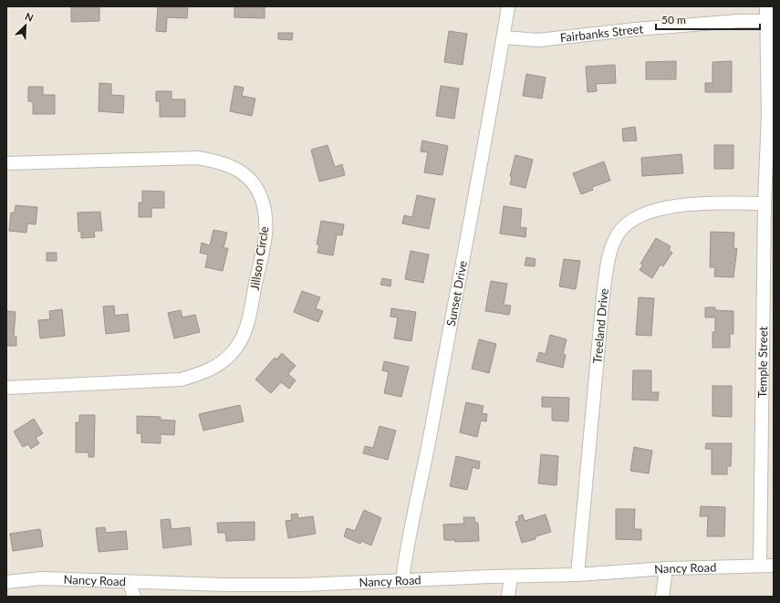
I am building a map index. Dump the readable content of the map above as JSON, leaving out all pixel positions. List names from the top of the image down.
{
  "streets": {
    "street": [
      "Fairbanks Street",
      "Jillson Circle",
      "Sunset Drive",
      "Treeland Drive",
      "Temple Street",
      "Nancy Road"
    ]
  },
  "crossings": [
    ["Fairbanks Street", "Sunset Drive"],
    ["Fairbanks Street", "Temple Street"],
    ["Sunset Drive", "Nancy Road"],
    ["Treeland Drive", "Temple Street"],
    ["Treeland Drive", "Nancy Road"],
    ["Temple Street", "Nancy Road"]
  ],
  "scale_bar": "50 m",
  "north": "top right"
}
